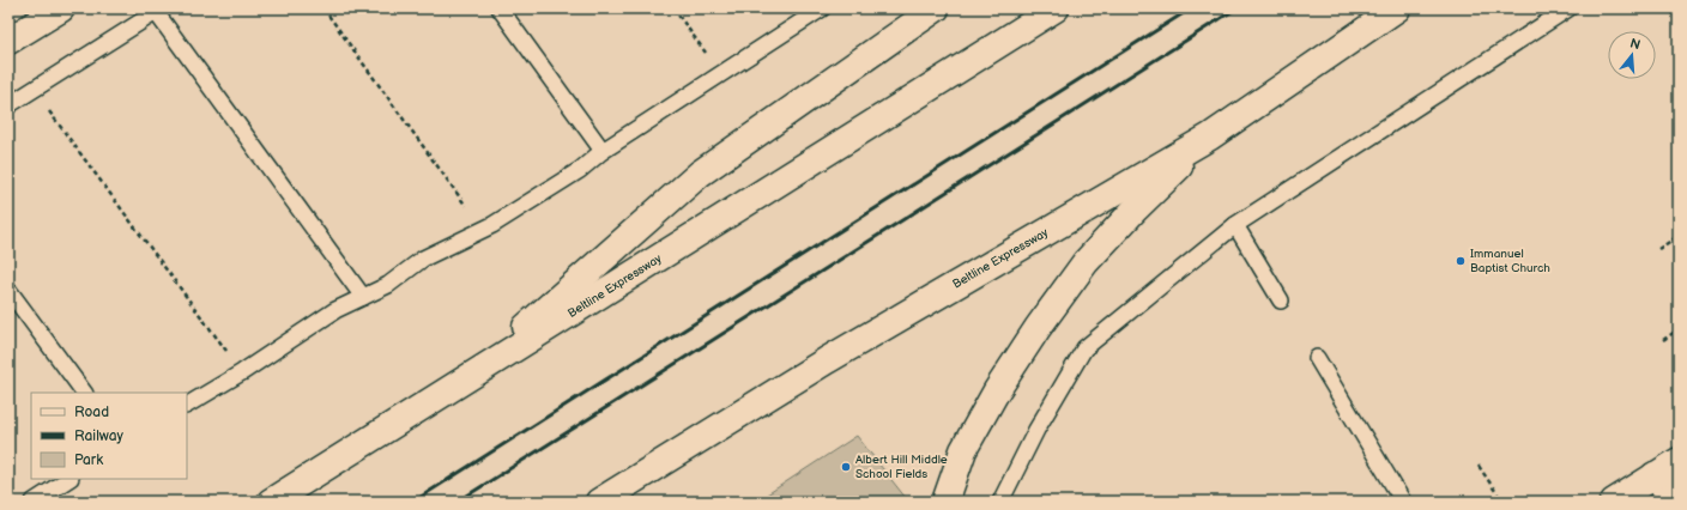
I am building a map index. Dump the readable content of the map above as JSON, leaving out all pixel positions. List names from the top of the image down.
{
  "streets": {
    "main road": ["Beltline Expressway"]
  },
  "places": ["Immanuel Baptist Church", "Albert Hill Middle School Fields"],
  "legend": ["Road", "Railway", "Park"],
  "north": "top"
}
